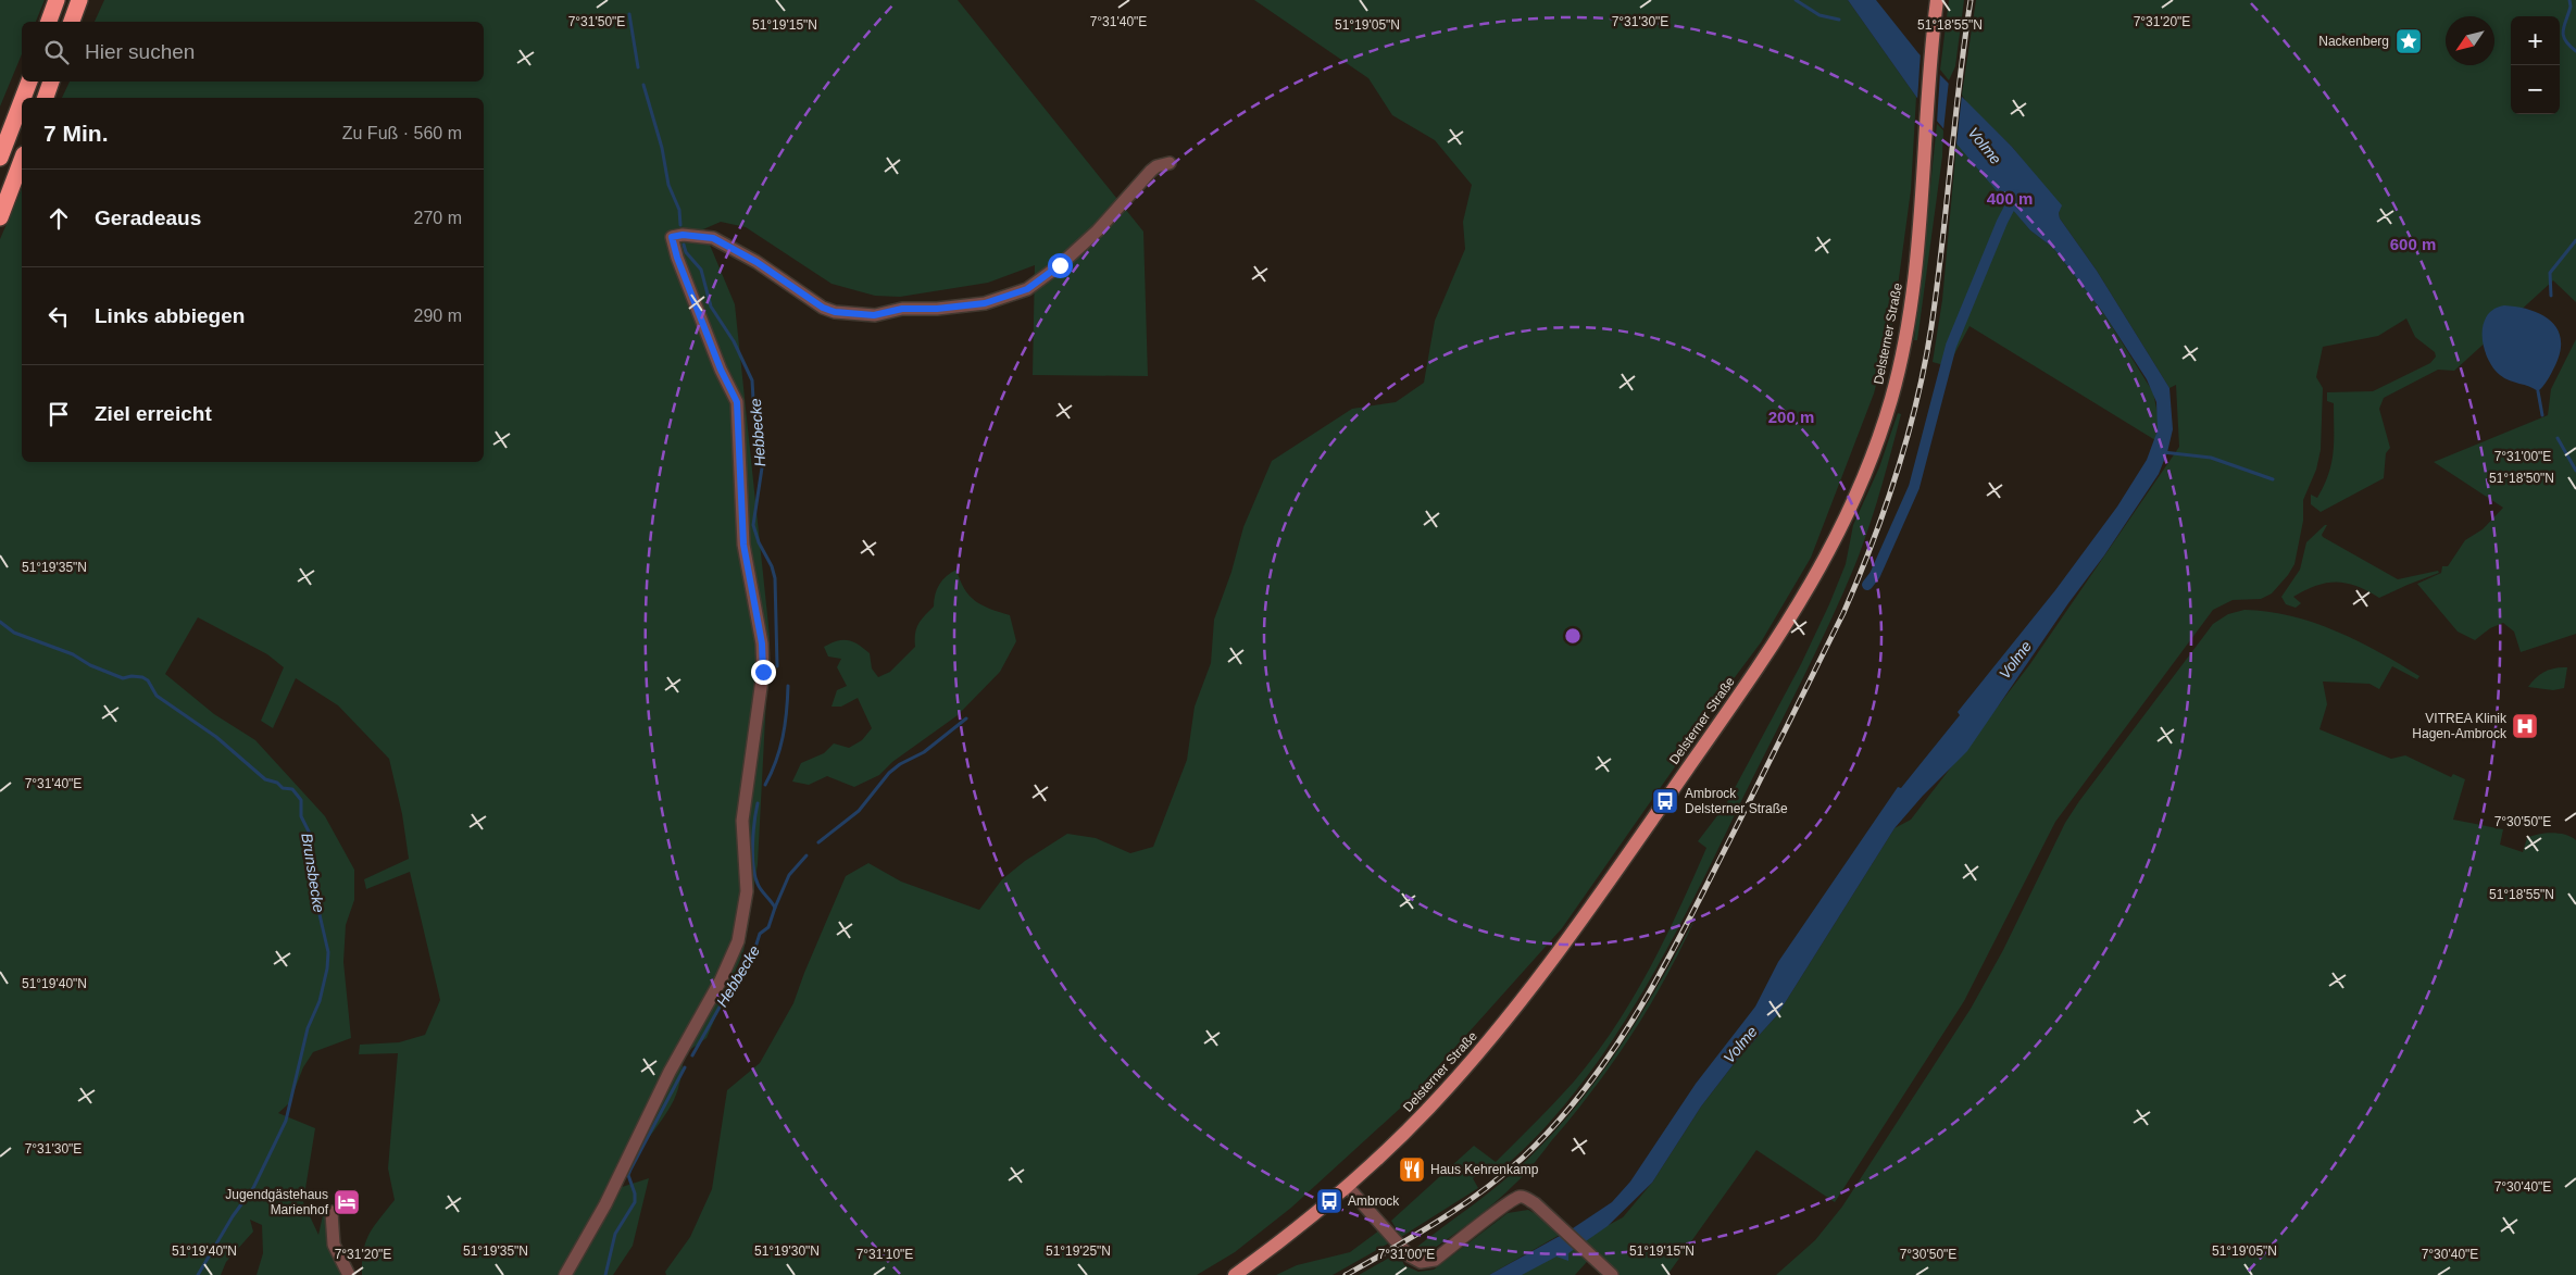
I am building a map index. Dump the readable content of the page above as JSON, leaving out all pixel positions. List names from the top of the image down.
{
  "streets": {
    "main road": ["Delsterner Straße"]
  },
  "water": ["Volme", "Hebbecke", "Brunsbecke"],
  "places": {
    "place": ["Nackenberg"],
    "hospital": ["VITREA Klinik Hagen-Ambrock"],
    "bus stop": ["Ambrock Delsterner Straße", "Ambrock"],
    "restaurant": ["Haus Kehrenkamp"],
    "hotel": ["Jugendgästehaus Marienhof"]
  },
  "north": "bottom left",
  "page": {
    "map_buttons": ["+", "−"],
    "search": "Hier suchen",
    "heading": ["7 Min.", "Zu Fuß · 560 m"],
    "list": [
      ["Geradeaus", "270 m"],
      ["Links abbiegen", "290 m"],
      "Ziel erreicht"
    ]
  },
  "coordinates": [
    "7°31'40\"E",
    "7°31'50\"E",
    "7°31'30\"E",
    "7°31'20\"E",
    "51°18'55\"N",
    "51°19'15\"N",
    "51°19'05\"N",
    "7°31'00\"E",
    "51°18'50\"N",
    "51°19'35\"N",
    "7°30'50\"E",
    "51°19'40\"N",
    "7°30'40\"E",
    "51°19'30\"N",
    "51°19'25\"N",
    "7°31'10\"E"
  ],
  "rings": ["400 m", "600 m", "200 m"]
}
